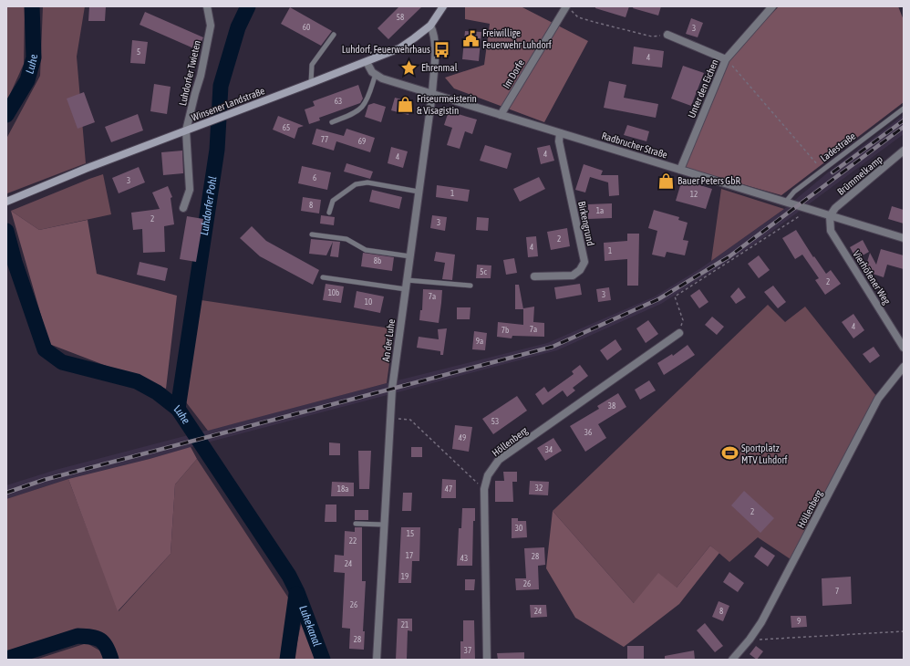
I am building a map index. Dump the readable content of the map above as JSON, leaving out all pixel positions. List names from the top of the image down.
{
  "streets": {
    "main road": ["Winsener Landstraße"],
    "street": [
      "Luhdorfer Twieten",
      "Im Dorfe",
      "Unter den Eichen",
      "Radbrucher Straße",
      "Brümmelkamp",
      "Birkengrund",
      "Vierhöfener Weg",
      "An der Luhe",
      "Höllenberg"
    ],
    "lane": ["Ladestraße"]
  },
  "crossings": [
    ["Luhdorfer Twieten", "Winsener Landstraße"],
    ["Im Dorfe", "Radbrucher Straße"],
    ["Unter den Eichen", "Radbrucher Straße"],
    ["Winsener Landstraße", "Radbrucher Straße"],
    ["Winsener Landstraße", "An der Luhe"],
    ["Radbrucher Straße", "Ladestraße"],
    ["Radbrucher Straße", "Brümmelkamp"],
    ["Radbrucher Straße", "Birkengrund"],
    ["Radbrucher Straße", "Vierhöfener Weg"],
    ["Radbrucher Straße", "An der Luhe"],
    ["Brümmelkamp", "Vierhöfener Weg"]
  ],
  "water": ["Luhe", "Luhdorfer Pohl", "Luhekanal"],
  "places": {
    "public building": ["Freiwillige Feuerwehr Luhdorf"],
    "bus stop": ["Luhdorf, Feuerwehrhaus"],
    "place": ["Ehrenmal"],
    "shop": ["Friseurmeisterin & Visagistin", "Bauer Peters GbR"],
    "sports": ["Sportplatz MTV Luhdorf"]
  },
  "house_numbers": [
    "58",
    "60",
    "3",
    "5",
    "4",
    "63",
    "65",
    "77",
    "69",
    "4",
    "4",
    "6",
    "3",
    "1",
    "12",
    "8",
    "1a",
    "2",
    "3",
    "2",
    "4",
    "1",
    "8b",
    "5c",
    "2",
    "10b",
    "3",
    "7a",
    "10",
    "4",
    "7a",
    "7b",
    "9a",
    "38",
    "53",
    "36",
    "49",
    "34",
    "32",
    "18a",
    "47",
    "2",
    "30",
    "15",
    "22",
    "17",
    "28",
    "43",
    "24",
    "19",
    "26",
    "7",
    "26",
    "24",
    "8",
    "9",
    "21",
    "28",
    "37"
  ]
}
